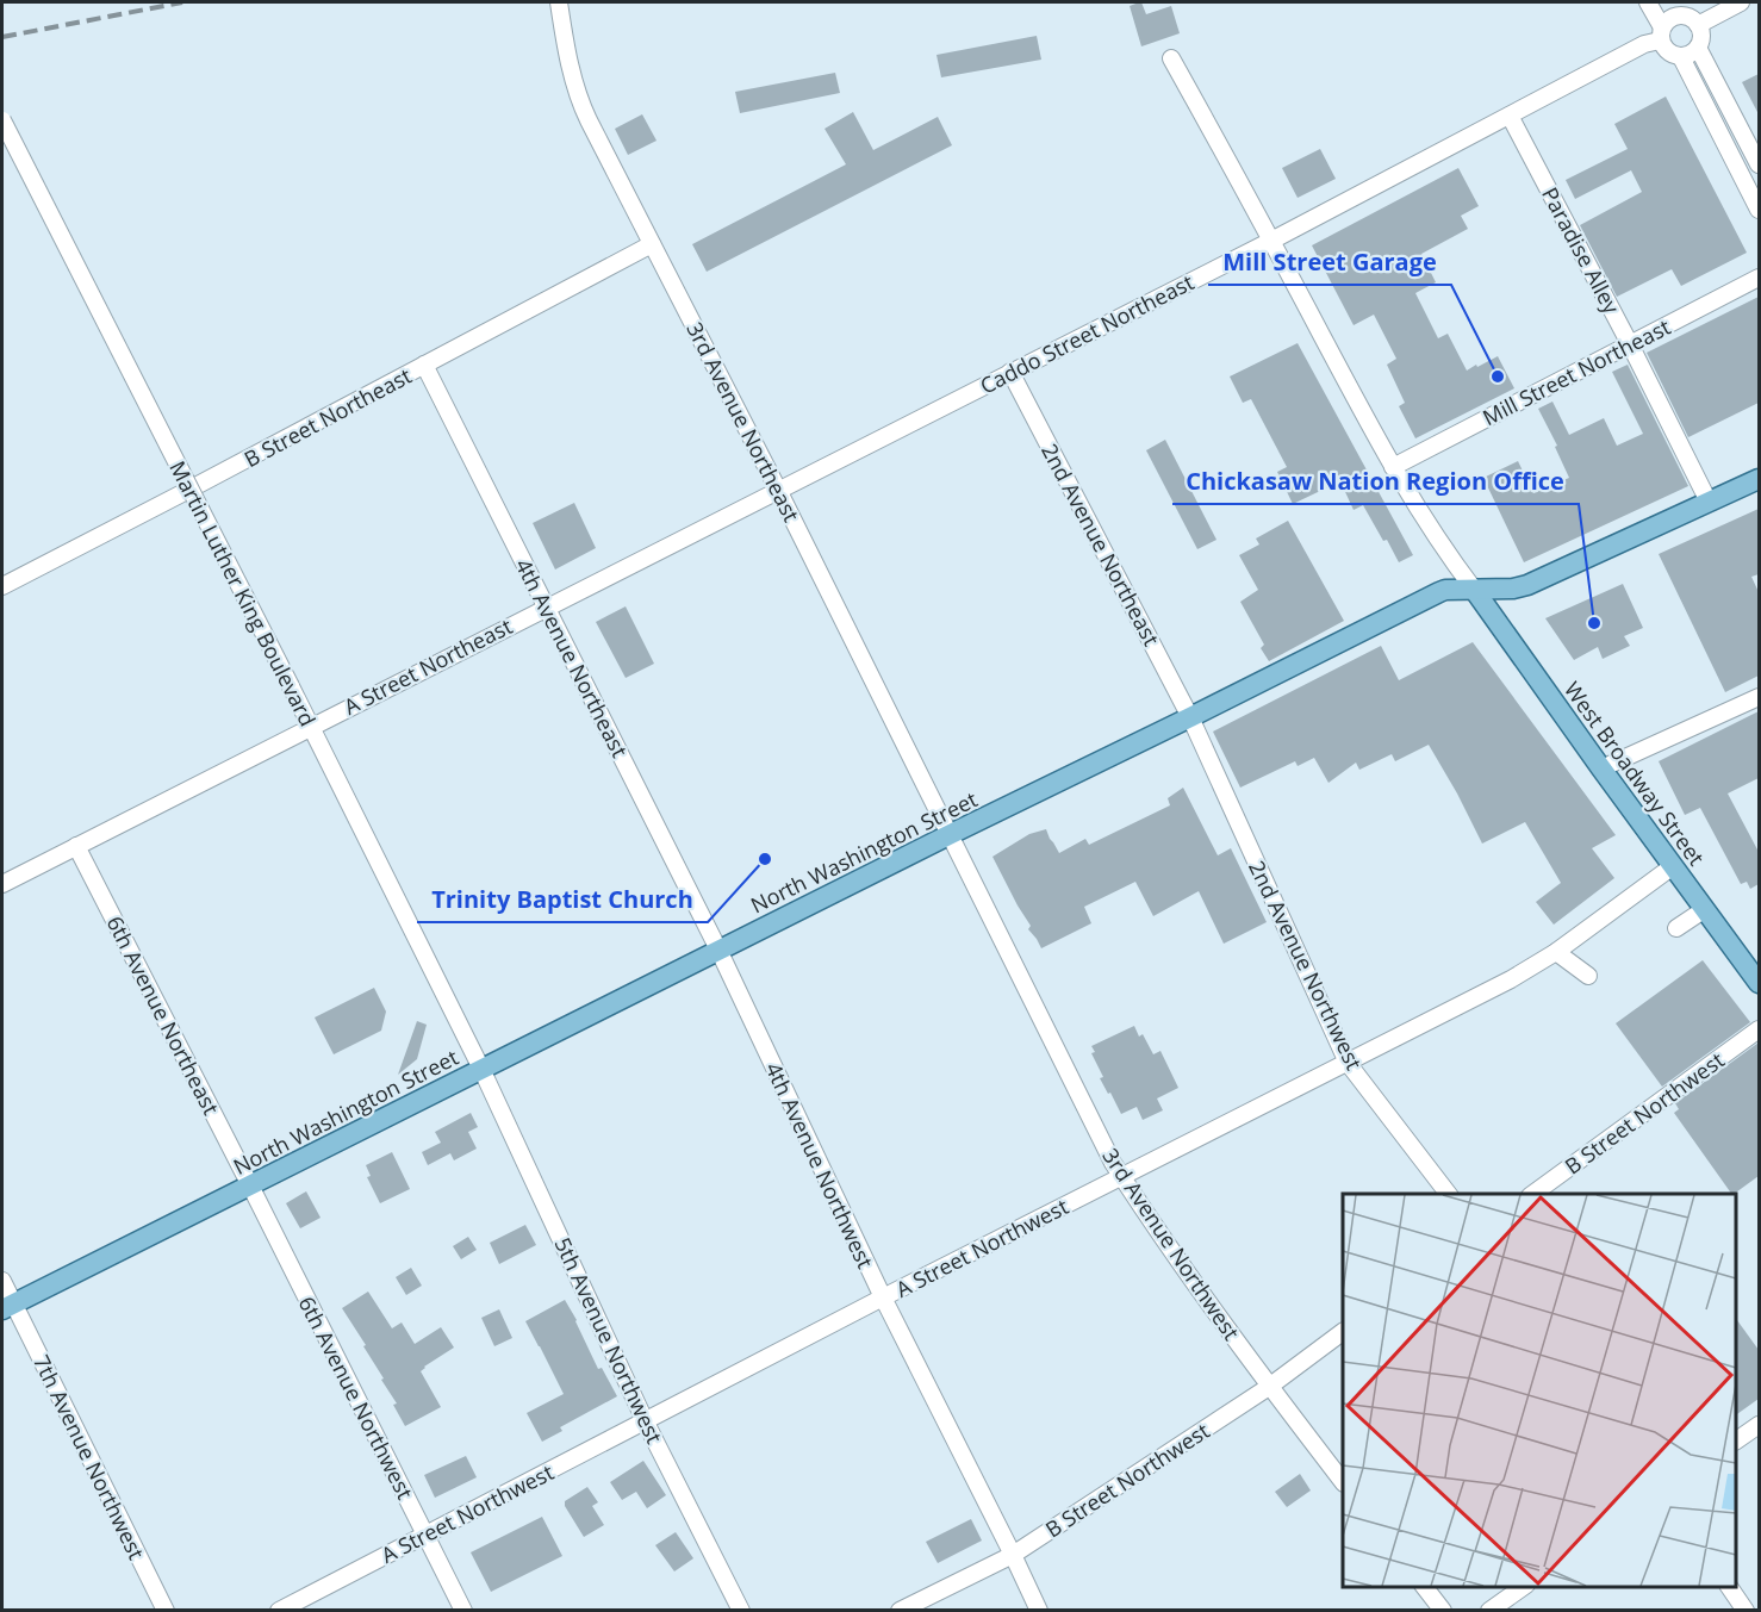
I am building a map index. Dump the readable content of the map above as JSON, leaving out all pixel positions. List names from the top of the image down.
{
  "streets": {
    "main road": ["West Broadway Street", "North Washington Street"],
    "street": [
      "Paradise Alley",
      "Caddo Street Northeast",
      "Mill Street Northeast",
      "B Street Northeast",
      "3rd Avenue Northeast",
      "2nd Avenue Northeast",
      "Martin Luther King Boulevard",
      "4th Avenue Northeast",
      "A Street Northeast",
      "2nd Avenue Northwest",
      "6th Avenue Northeast",
      "B Street Northwest",
      "4th Avenue Northwest",
      "3rd Avenue Northwest",
      "A Street Northwest",
      "5th Avenue Northwest",
      "6th Avenue Northwest",
      "7th Avenue Northwest"
    ]
  },
  "crossings": [
    ["Paradise Alley", "Caddo Street Northeast"],
    ["Paradise Alley", "Mill Street Northeast"],
    ["Paradise Alley", "North Washington Street"],
    ["Caddo Street Northeast", "3rd Avenue Northeast"],
    ["Caddo Street Northeast", "2nd Avenue Northeast"],
    ["Caddo Street Northeast", "A Street Northeast"],
    ["B Street Northeast", "3rd Avenue Northeast"],
    ["B Street Northeast", "4th Avenue Northeast"],
    ["3rd Avenue Northeast", "A Street Northeast"],
    ["3rd Avenue Northeast", "North Washington Street"],
    ["3rd Avenue Northeast", "3rd Avenue Northwest"],
    ["2nd Avenue Northeast", "North Washington Street"],
    ["2nd Avenue Northeast", "2nd Avenue Northwest"],
    ["Martin Luther King Boulevard", "A Street Northeast"],
    ["Martin Luther King Boulevard", "North Washington Street"],
    ["Martin Luther King Boulevard", "5th Avenue Northwest"],
    ["4th Avenue Northeast", "A Street Northeast"],
    ["4th Avenue Northeast", "North Washington Street"],
    ["4th Avenue Northeast", "4th Avenue Northwest"],
    ["A Street Northeast", "6th Avenue Northeast"],
    ["West Broadway Street", "North Washington Street"],
    ["West Broadway Street", "A Street Northwest"],
    ["North Washington Street", "2nd Avenue Northwest"],
    ["North Washington Street", "6th Avenue Northeast"],
    ["North Washington Street", "4th Avenue Northwest"],
    ["North Washington Street", "3rd Avenue Northwest"],
    ["North Washington Street", "5th Avenue Northwest"],
    ["North Washington Street", "6th Avenue Northwest"],
    ["North Washington Street", "7th Avenue Northwest"],
    ["2nd Avenue Northwest", "A Street Northwest"],
    ["6th Avenue Northeast", "6th Avenue Northwest"],
    ["B Street Northwest", "4th Avenue Northwest"],
    ["B Street Northwest", "3rd Avenue Northwest"],
    ["4th Avenue Northwest", "A Street Northwest"],
    ["3rd Avenue Northwest", "A Street Northwest"],
    ["A Street Northwest", "5th Avenue Northwest"],
    ["A Street Northwest", "6th Avenue Northwest"]
  ],
  "places": ["Mill Street Garage", "Chickasaw Nation Region Office", "Trinity Baptist Church"]
}
